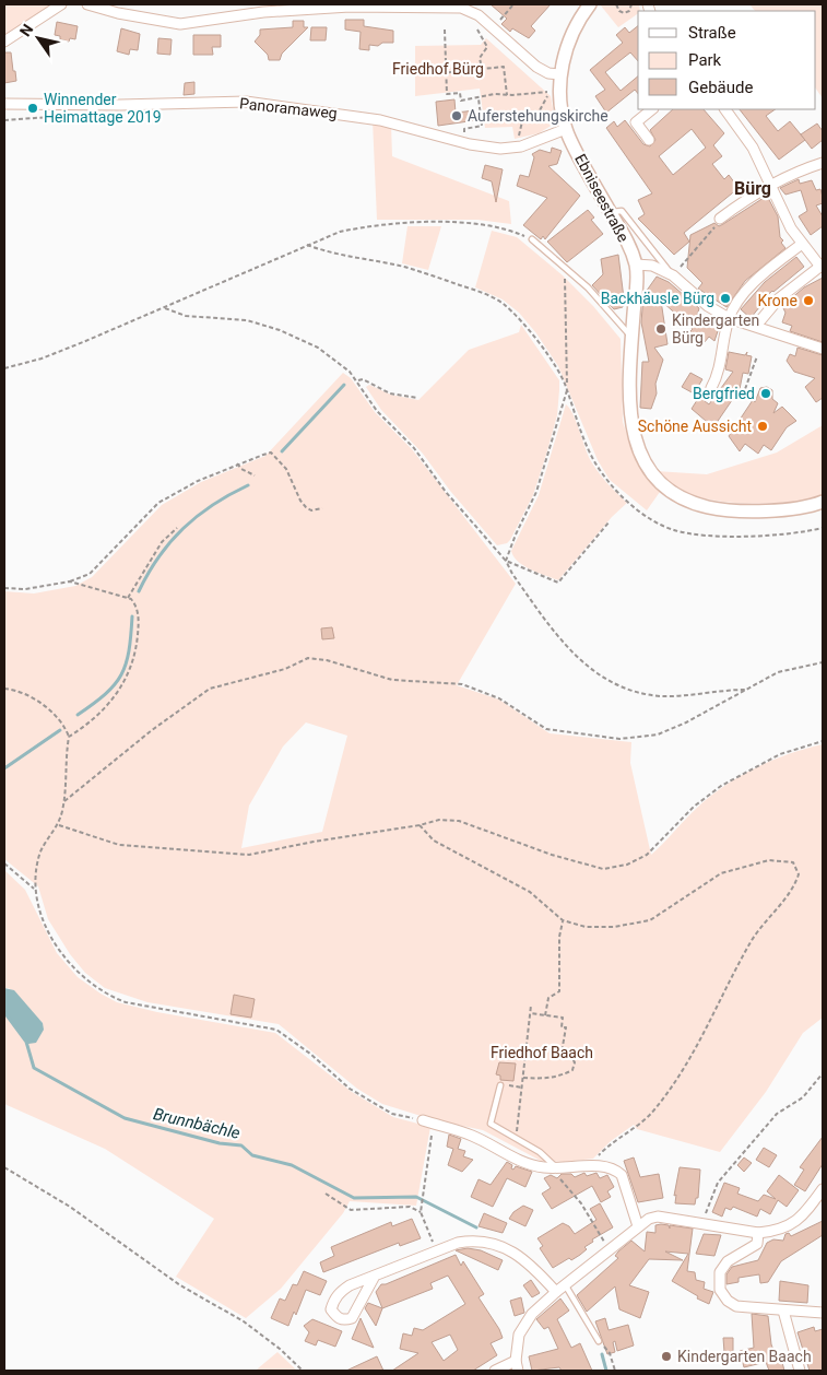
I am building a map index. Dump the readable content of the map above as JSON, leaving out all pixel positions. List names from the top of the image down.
{
  "streets": {
    "street": ["Panoramaweg", "Ebniseestraße"]
  },
  "crossings": [
    ["Panoramaweg", "Ebniseestraße"]
  ],
  "districts": ["Bürg"],
  "water": ["Brunnbächle"],
  "parks": ["Friedhof Bürg", "Friedhof Baach"],
  "places": [
    "Winnender Heimattage 2019",
    "Auferstehungskirche",
    "Backhäusle Bürg",
    "Krone",
    "Kindergarten Bürg",
    "Bergfried",
    "Schöne Aussicht",
    "Kindergarten Baach"
  ],
  "legend": ["Straße", "Park", "Gebäude"],
  "north": "top left"
}
